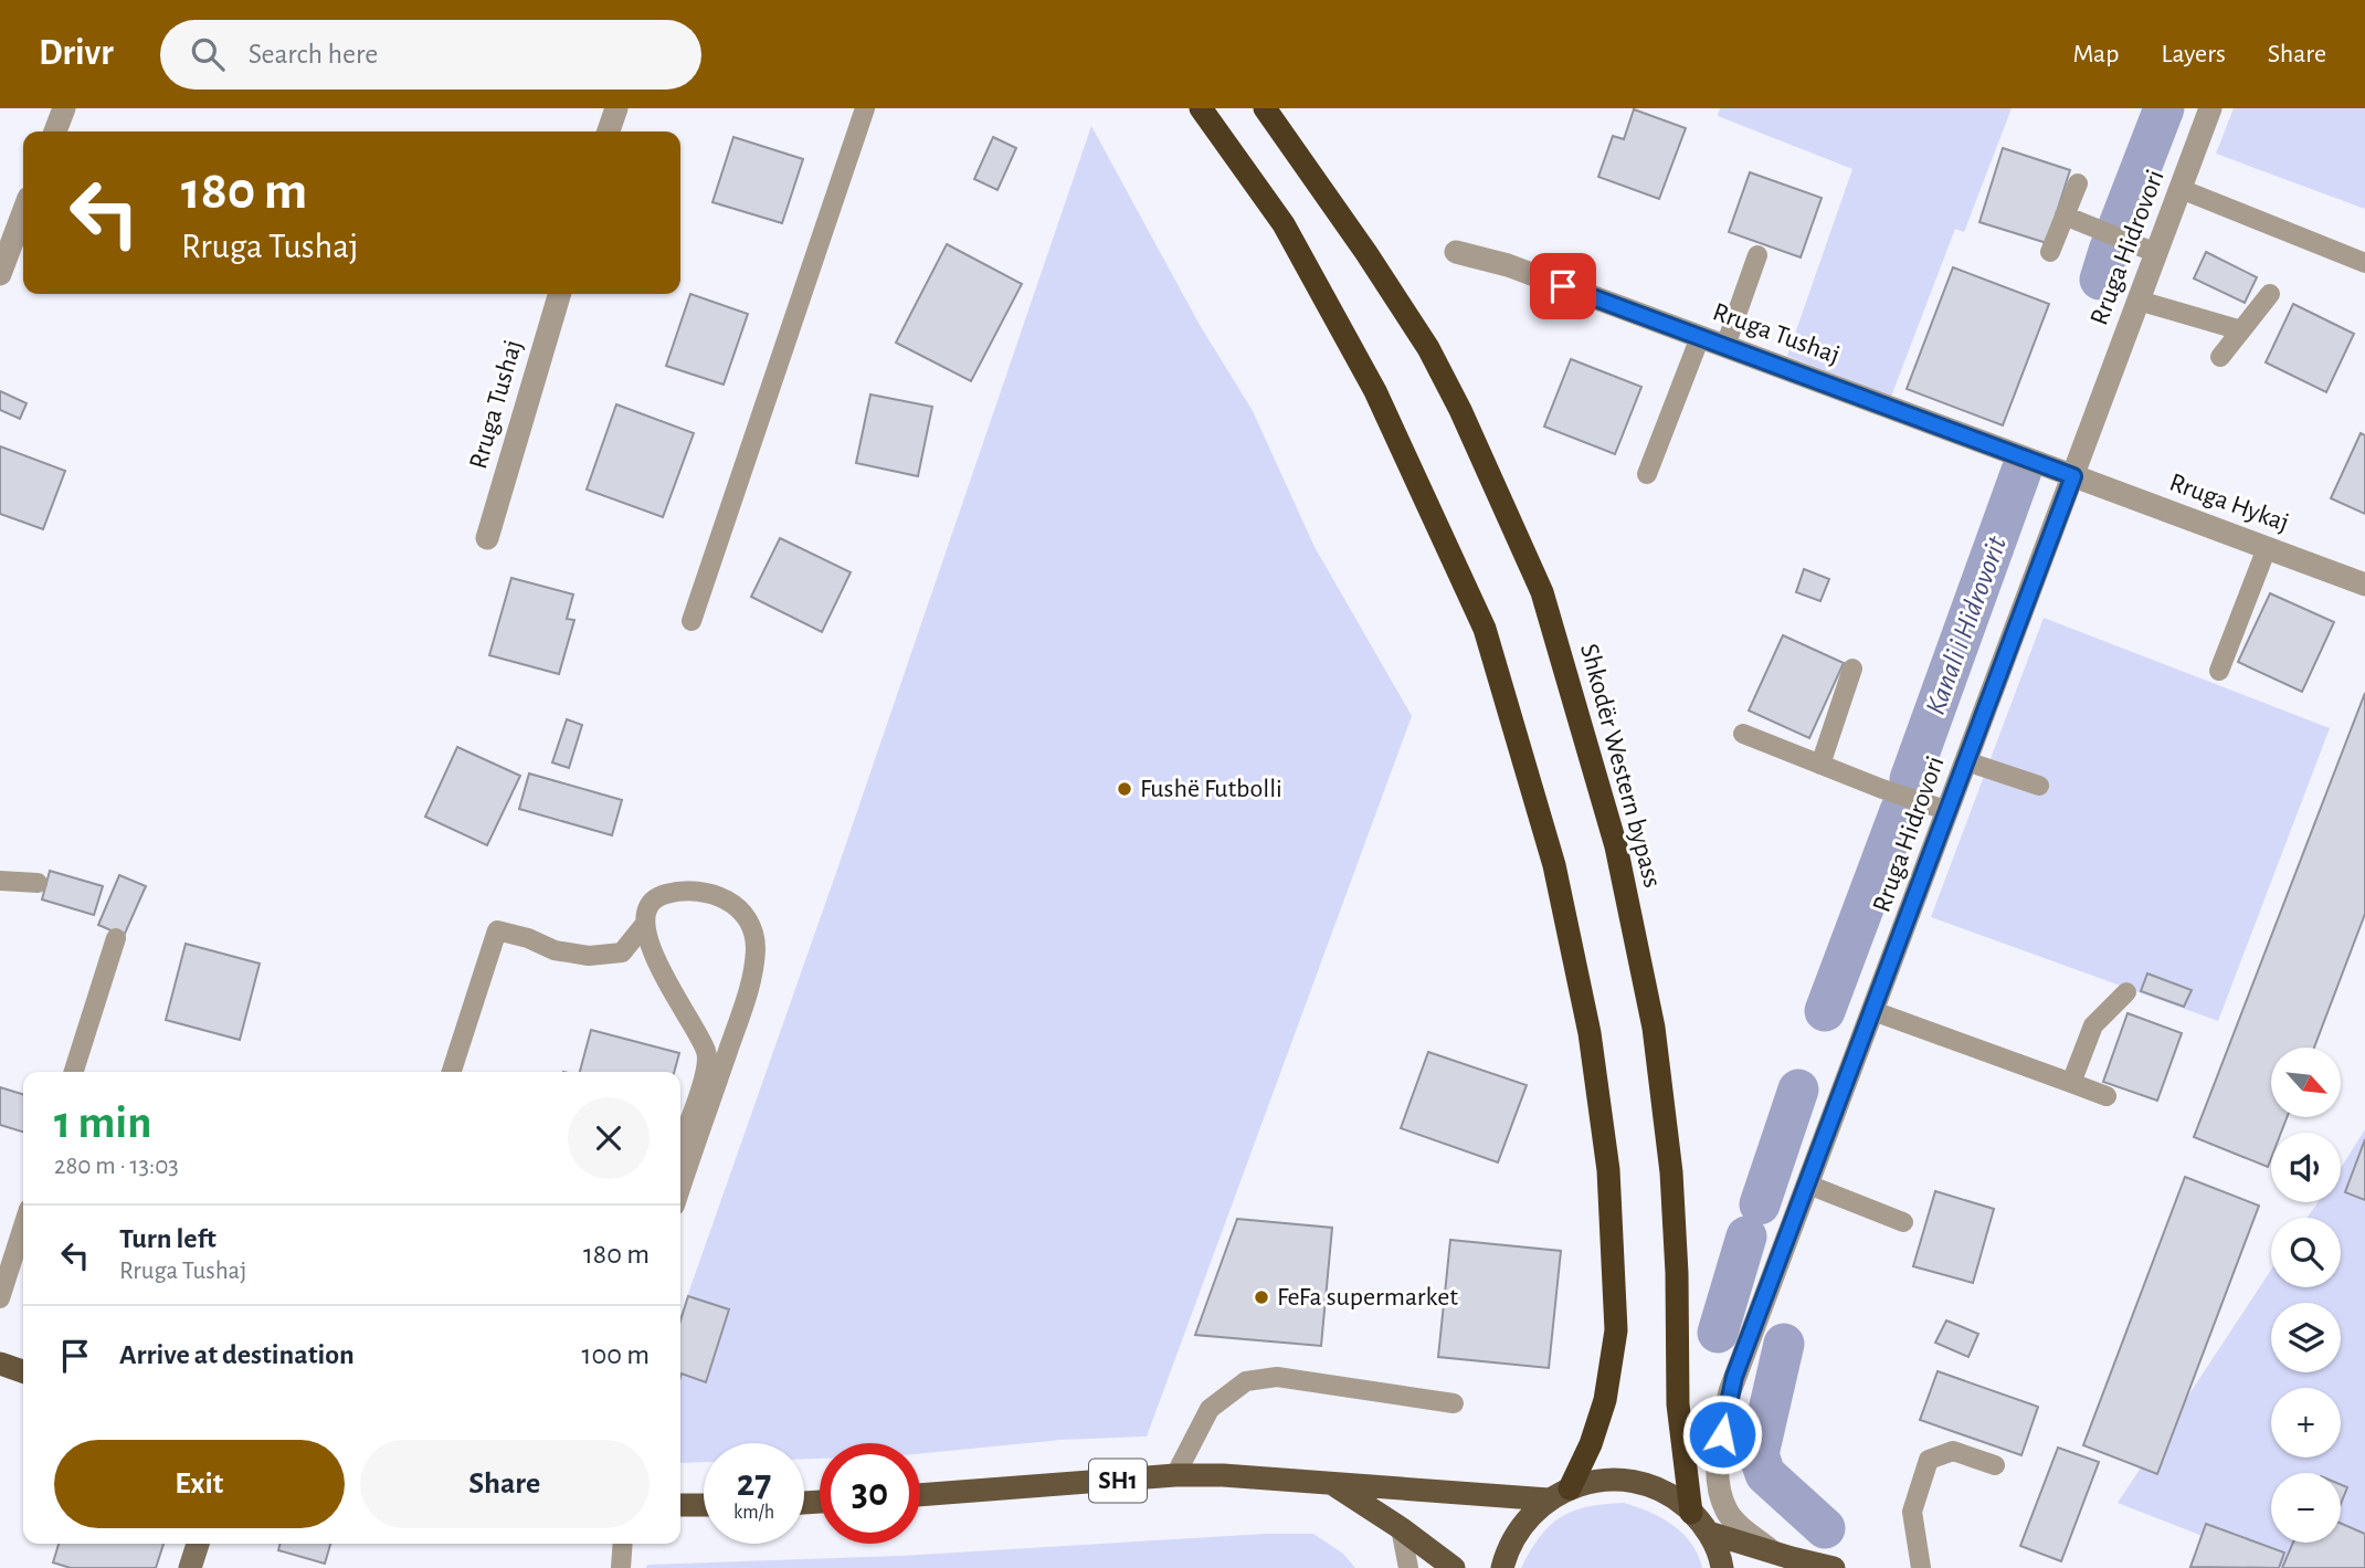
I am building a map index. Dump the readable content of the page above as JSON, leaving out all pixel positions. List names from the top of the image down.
{
  "streets": {
    "highway": ["Shkodër Western bypass"],
    "main road": ["SH1"],
    "street": ["Rruga Hidrovori", "Rruga Tushaj", "Rruga Hykaj"]
  },
  "crossings": [
    ["Rruga Hidrovori", "Rruga Tushaj"],
    ["Rruga Hidrovori", "Rruga Hykaj"],
    ["Rruga Hidrovori", "Shkodër Western bypass"],
    ["Rruga Hidrovori", "SH1"],
    ["Rruga Tushaj", "Rruga Hykaj"],
    ["Shkodër Western bypass", "SH1"]
  ],
  "water": ["Kanali i Hidrovorit"],
  "places": ["Fushë Futbolli", "FeFa supermarket"],
  "north": "bottom right",
  "page": {
    "header": "Drivr",
    "search": "Search here",
    "nav": ["Map", "Layers", "Share"],
    "turn": ["180 m", "Rruga Tushaj"],
    "map_buttons": ["+", "−"],
    "heading": ["1 min", "280 m · 13:03"],
    "list": [
      {
        "name": "Turn left",
        "note": "Rruga Tushaj",
        "value": "180 m"
      },
      {
        "name": "Arrive at destination",
        "value": "100 m"
      }
    ],
    "buttons": ["Exit", "Share"],
    "speed": "27 km/h",
    "limit": "30"
  }
}
